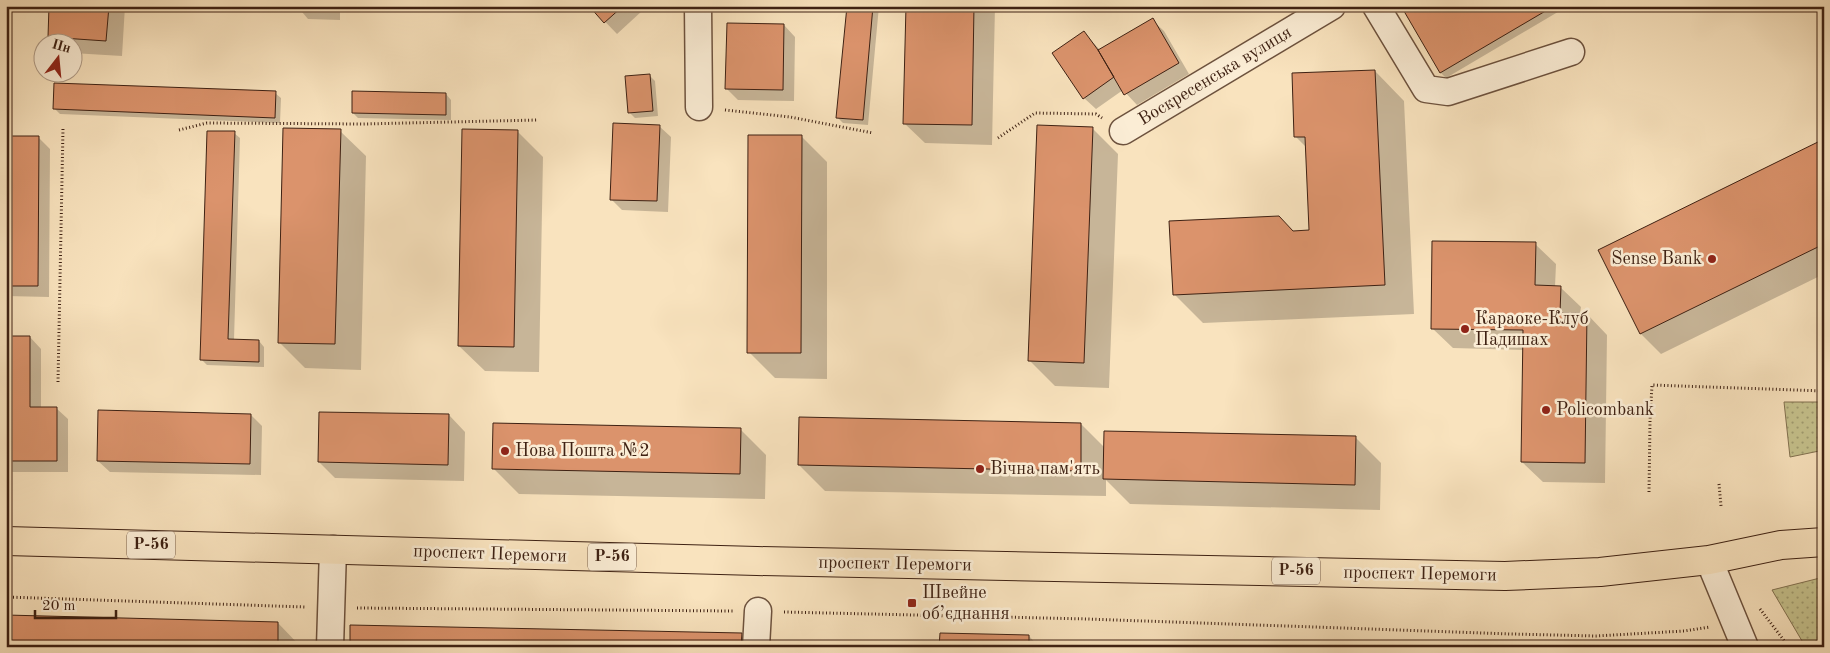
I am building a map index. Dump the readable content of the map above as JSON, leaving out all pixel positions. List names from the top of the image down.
{
  "streets": {
    "main road": ["Р-56", "проспект Перемоги"],
    "street": ["Воскресенська вулиця"]
  },
  "places": {
    "other": [
      "Sense Bank",
      "Караоке-Клуб Падишах",
      "Policombank",
      "Нова Пошта №2",
      "Вічна пам'ять"
    ],
    "transit": ["Швейне об’єднання"]
  },
  "scale_bar": "20 m",
  "north": "top"
}
